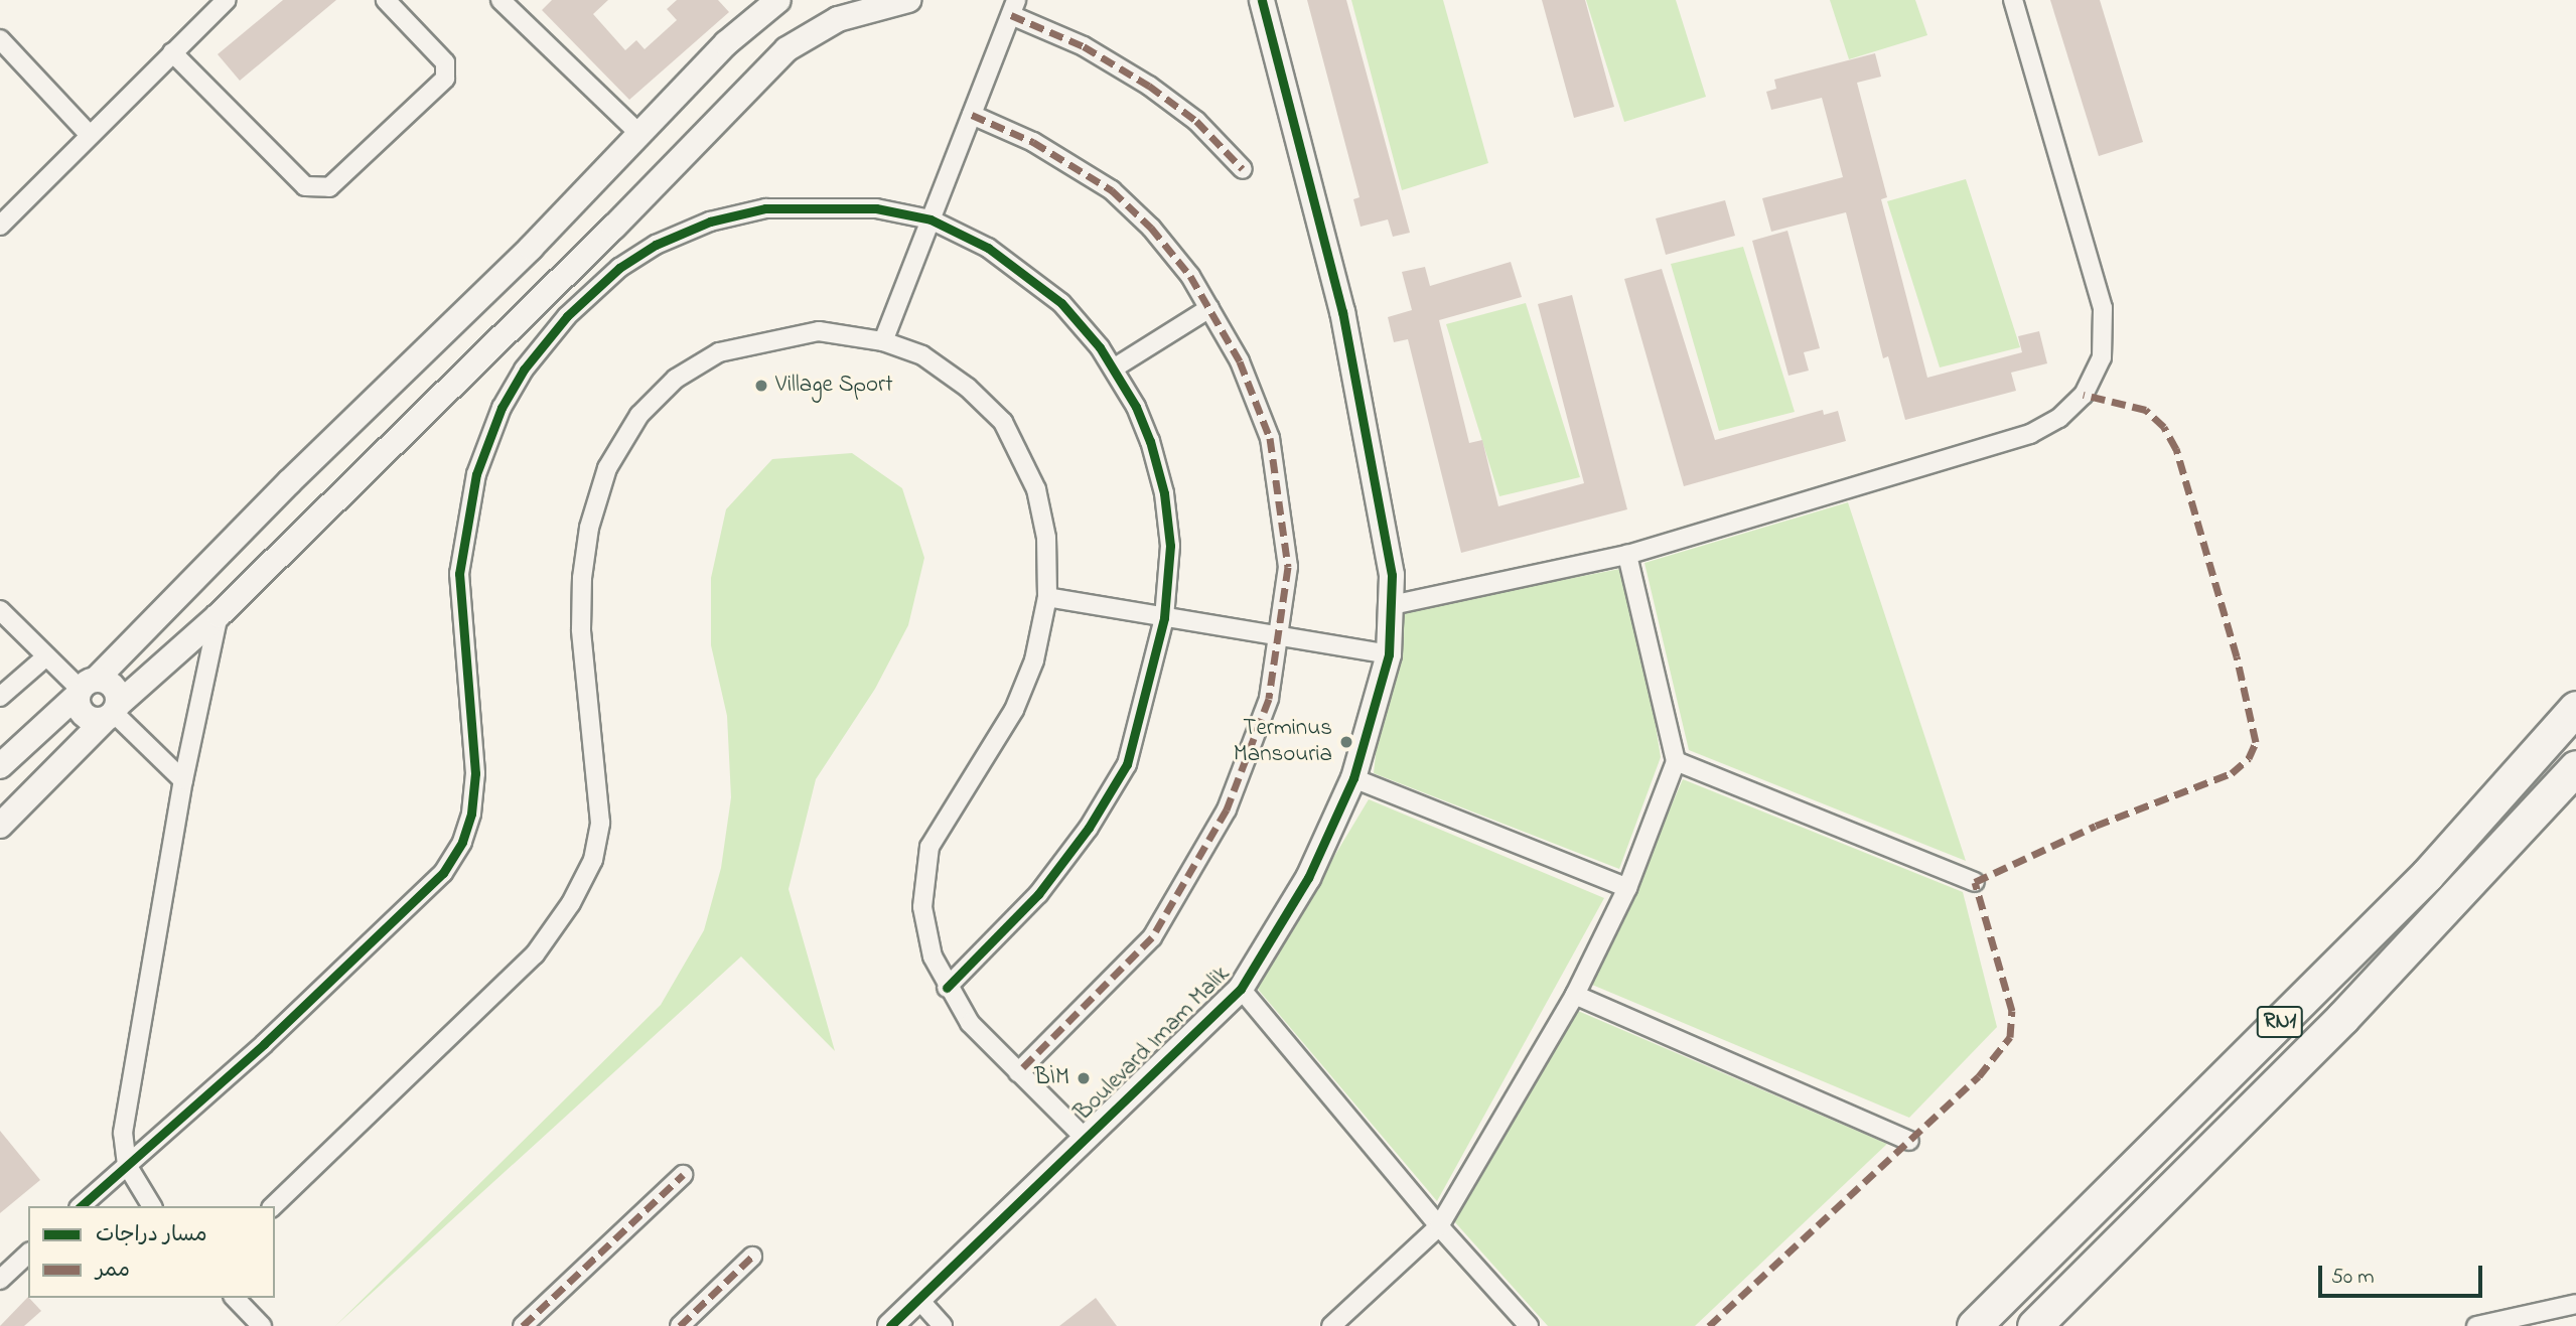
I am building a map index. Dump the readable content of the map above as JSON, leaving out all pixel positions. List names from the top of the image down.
{
  "streets": {
    "highway": ["RN1"],
    "street": ["Boulevard Imam Malik"]
  },
  "places": ["Village Sport", "Terminus Mansouria", "BİM"],
  "legend": ["مسار دراجات", "ممر"],
  "scale_bar": "50 m"
}
